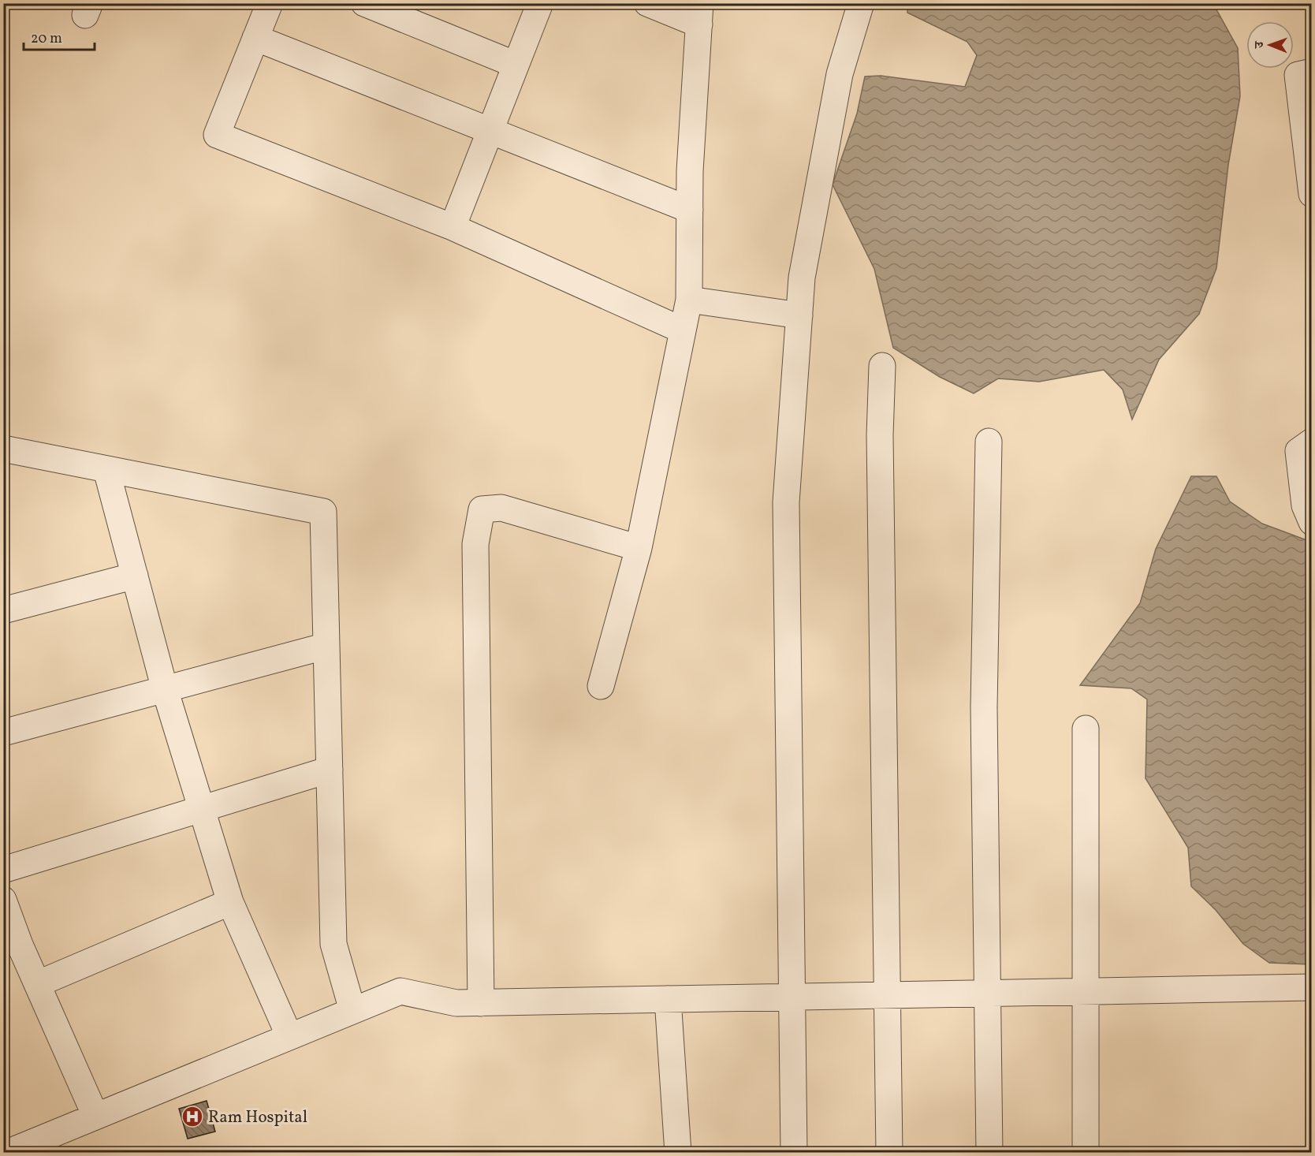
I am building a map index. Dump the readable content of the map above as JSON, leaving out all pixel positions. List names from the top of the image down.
{
  "places": {
    "hospital": ["Ram Hospital"]
  },
  "scale_bar": "20 m",
  "north": "left"
}
